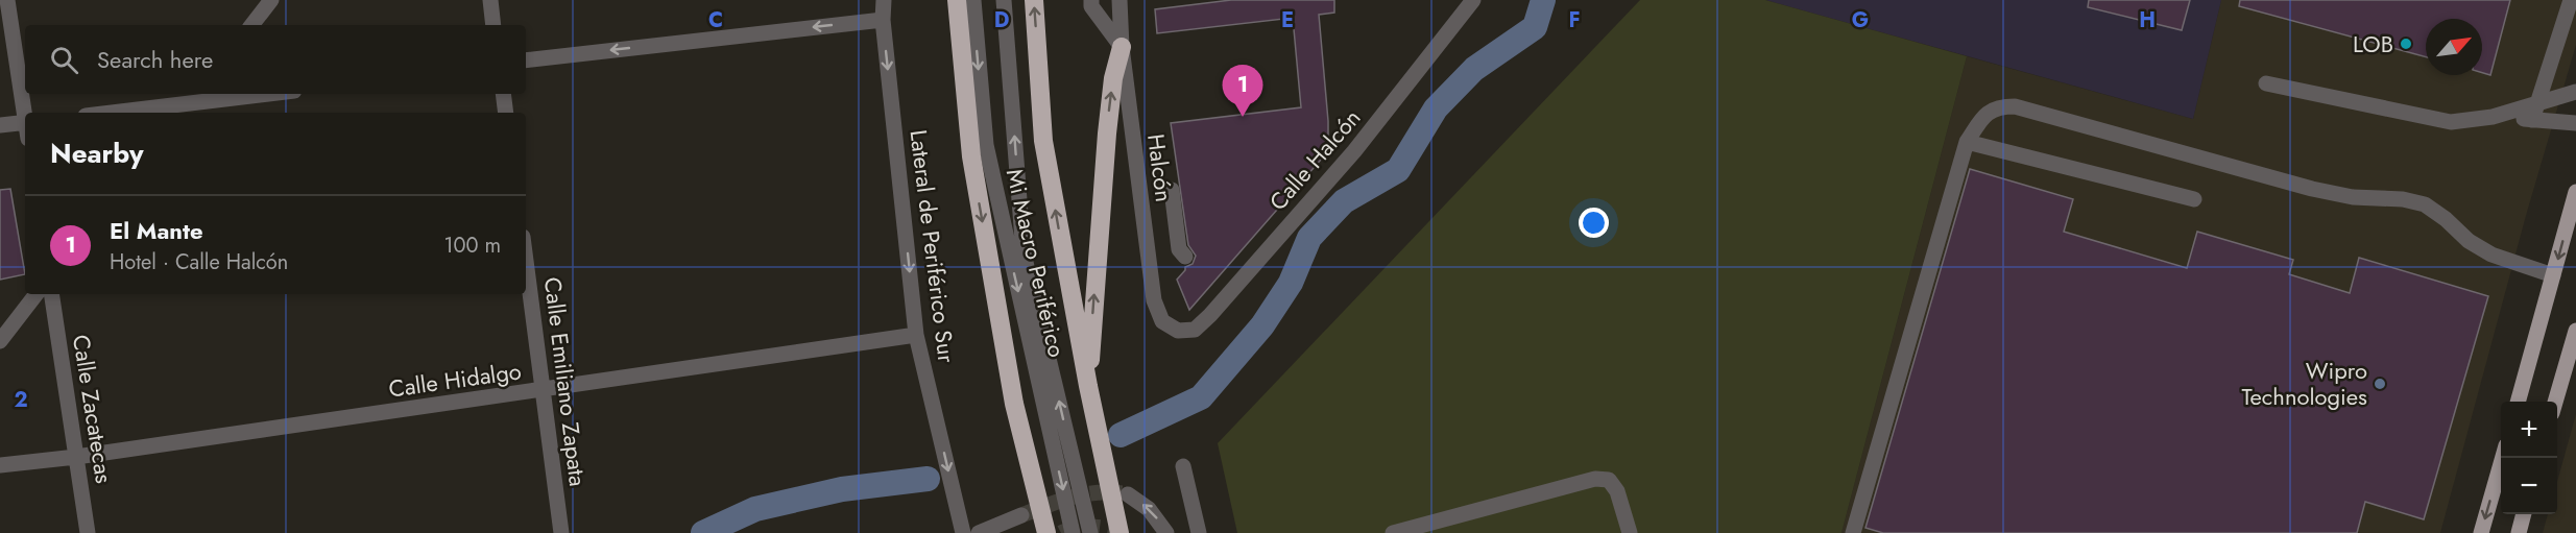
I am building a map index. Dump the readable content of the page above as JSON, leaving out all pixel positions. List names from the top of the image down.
{
  "streets": {
    "street": [
      "Calle Halcón",
      "Halcón",
      "Lateral de Periférico Sur",
      "Mi Macro Periférico",
      "Calle Hidalgo",
      "Calle Emiliano Zapata",
      "Calle Zacatecas"
    ]
  },
  "crossings": [
    ["Calle Halcón", "Halcón"],
    ["Lateral de Periférico Sur", "Calle Hidalgo"],
    ["Calle Hidalgo", "Calle Emiliano Zapata"],
    ["Calle Hidalgo", "Calle Zacatecas"]
  ],
  "one_way": ["Lateral de Periférico Sur"],
  "places": ["LOB", "Wipro Technologies"],
  "north": "top right",
  "page": {
    "search": "Search here",
    "pins": "1",
    "heading": "Nearby",
    "list": [
      {
        "mark": "1",
        "name": "El Mante",
        "note": "Hotel · Calle Halcón",
        "value": "100 m"
      }
    ],
    "map_buttons": ["+", "−"]
  },
  "grid": {
    "columns": [
      "C",
      "D",
      "E",
      "F",
      "G",
      "H"
    ],
    "rows": ["2"]
  }
}
